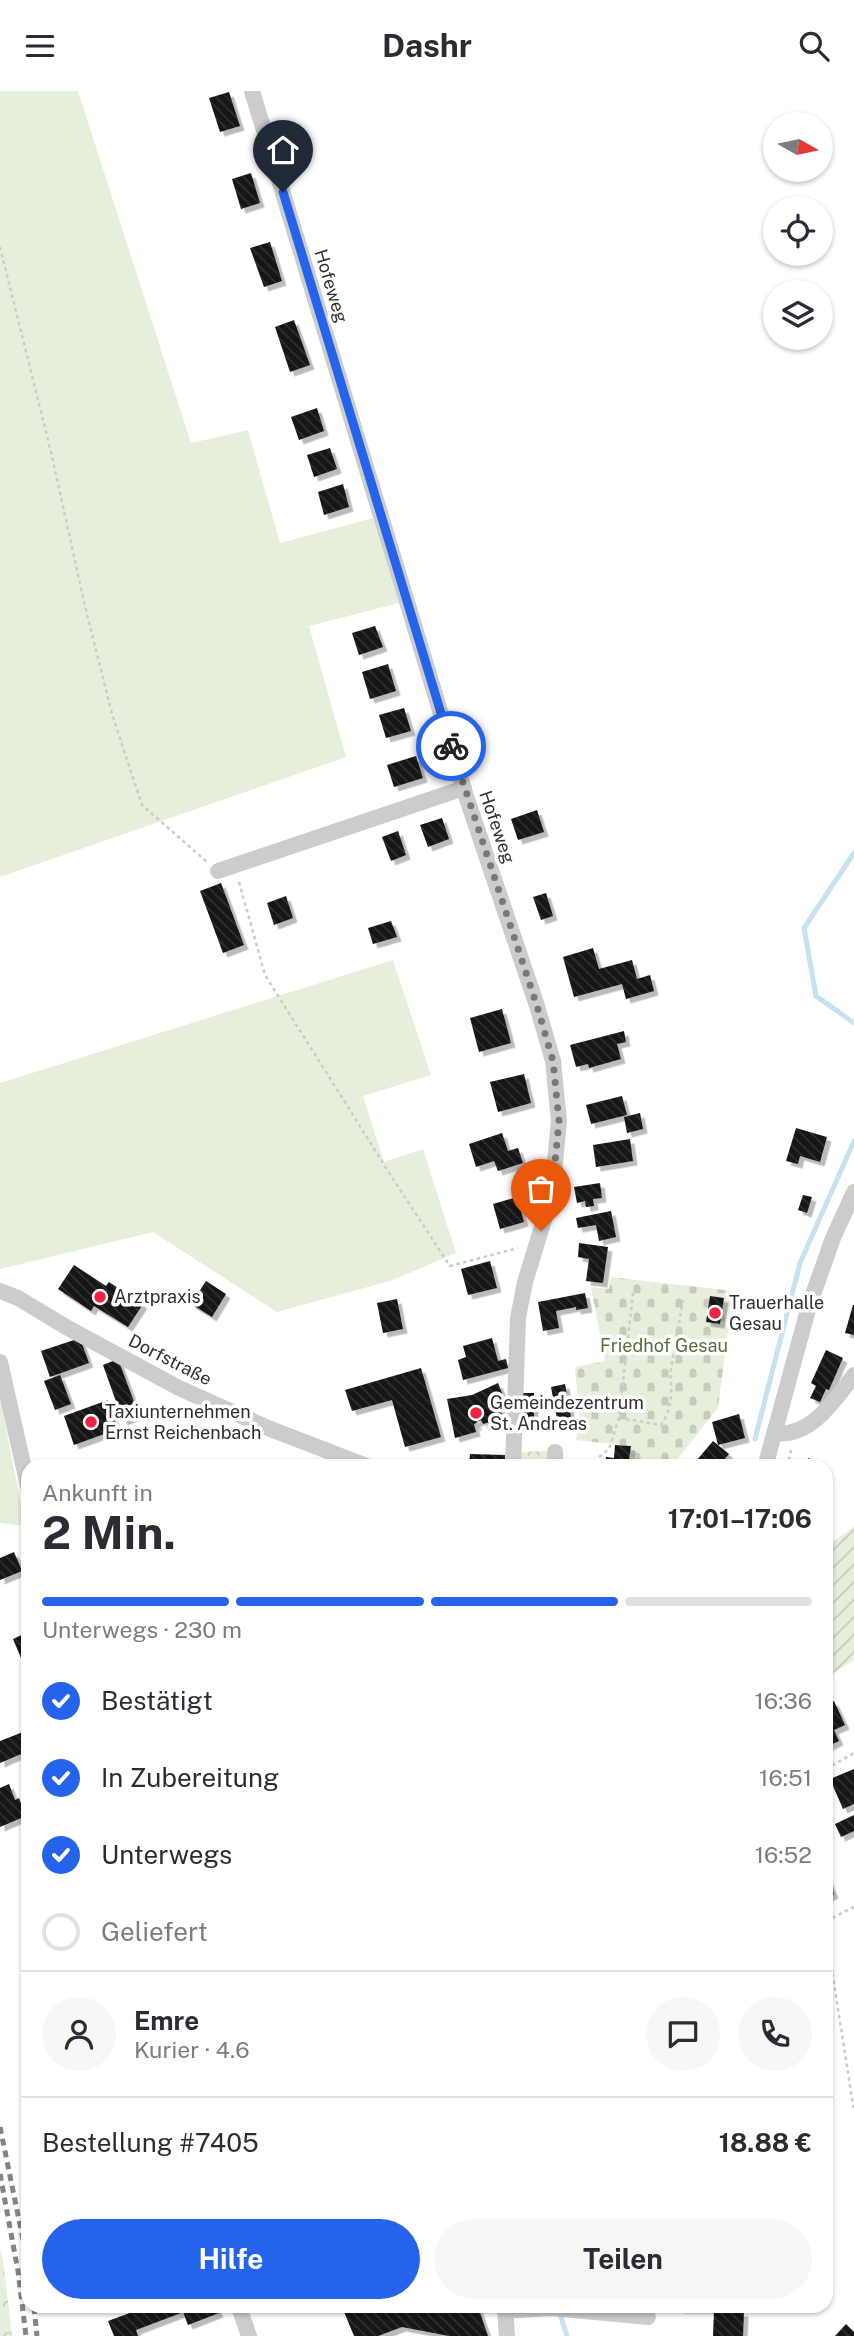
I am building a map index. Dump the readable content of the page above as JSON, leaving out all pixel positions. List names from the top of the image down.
{
  "streets": {
    "street": ["Hofeweg", "Dorfstraße"]
  },
  "parks": ["Friedhof Gesau"],
  "places": [
    "Arztpraxis",
    "Trauerhalle Gesau",
    "Gemeindezentrum St. Andreas",
    "Taxiunternehmen Ernst Reichenbach"
  ],
  "north": "right",
  "page": {
    "header": "Dashr",
    "heading": ["2 Min.", "Ankunft in", "17:01–17:06"],
    "panel": [
      "Emre",
      "Kurier · 4.6",
      "Bestellung #7405",
      "18.88 €"
    ],
    "bar": "Unterwegs · 230 m",
    "list": [
      ["Bestätigt", "16:36"],
      ["In Zubereitung", "16:51"],
      ["Unterwegs", "16:52"],
      "Geliefert"
    ],
    "buttons": ["Hilfe", "Teilen"]
  }
}
